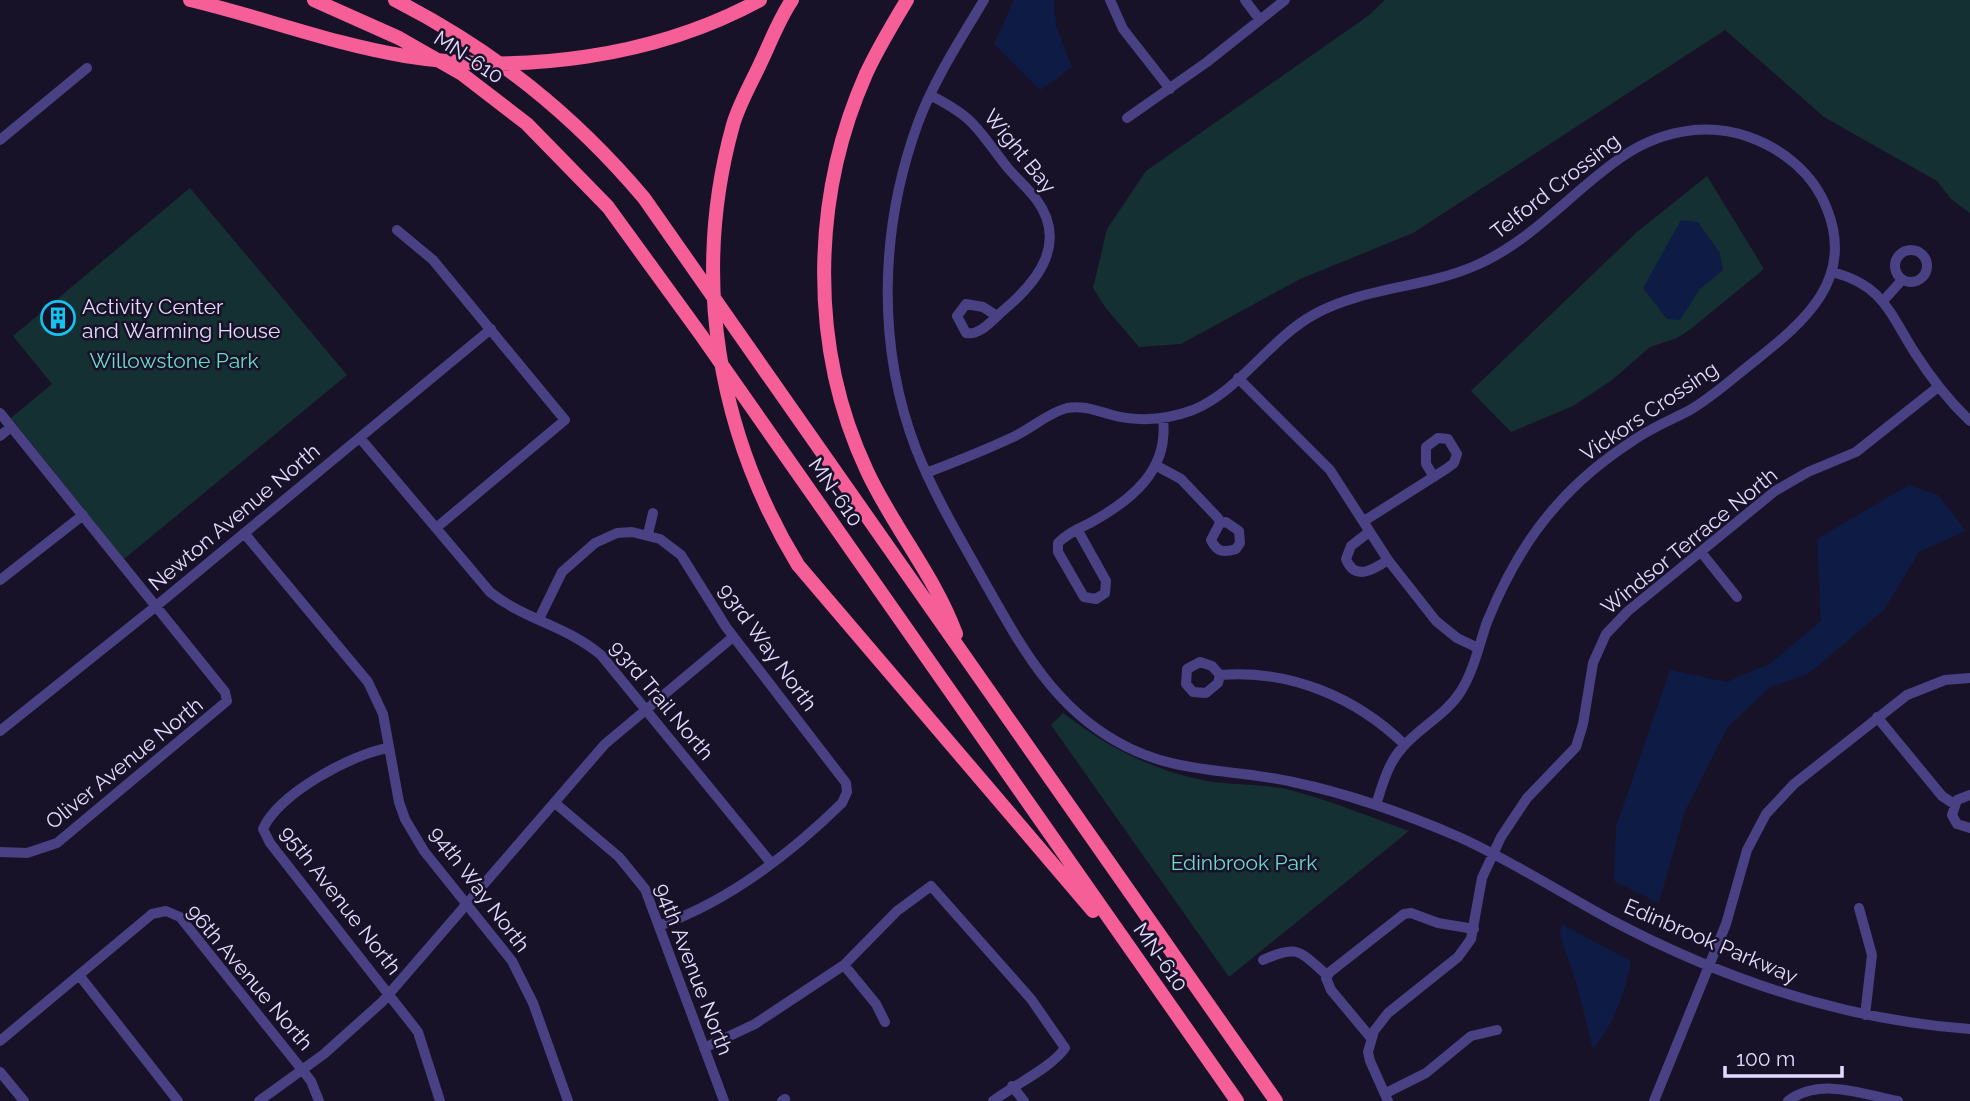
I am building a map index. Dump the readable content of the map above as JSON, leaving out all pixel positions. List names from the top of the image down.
{
  "streets": {
    "highway": ["MN-610"],
    "street": [
      "Wight Bay",
      "Telford Crossing",
      "Vickors Crossing",
      "Newton Avenue North",
      "Windsor Terrace North",
      "93rd Way North",
      "93rd Trail North",
      "Oliver Avenue North",
      "94th Way North",
      "95th Avenue North",
      "Edinbrook Parkway",
      "94th Avenue North",
      "96th Avenue North"
    ]
  },
  "crossings": [
    ["Wight Bay", "Edinbrook Parkway"],
    ["Telford Crossing", "Vickors Crossing"],
    ["Vickors Crossing", "Edinbrook Parkway"],
    ["Newton Avenue North", "93rd Trail North"],
    ["Newton Avenue North", "Oliver Avenue North"],
    ["Newton Avenue North", "94th Way North"],
    ["Windsor Terrace North", "Edinbrook Parkway"],
    ["93rd Way North", "93rd Trail North"],
    ["94th Way North", "95th Avenue North"]
  ],
  "parks": ["Willowstone Park", "Edinbrook Park"],
  "places": {
    "building": ["Activity Center and Warming House"]
  },
  "scale_bar": "100 m"
}
